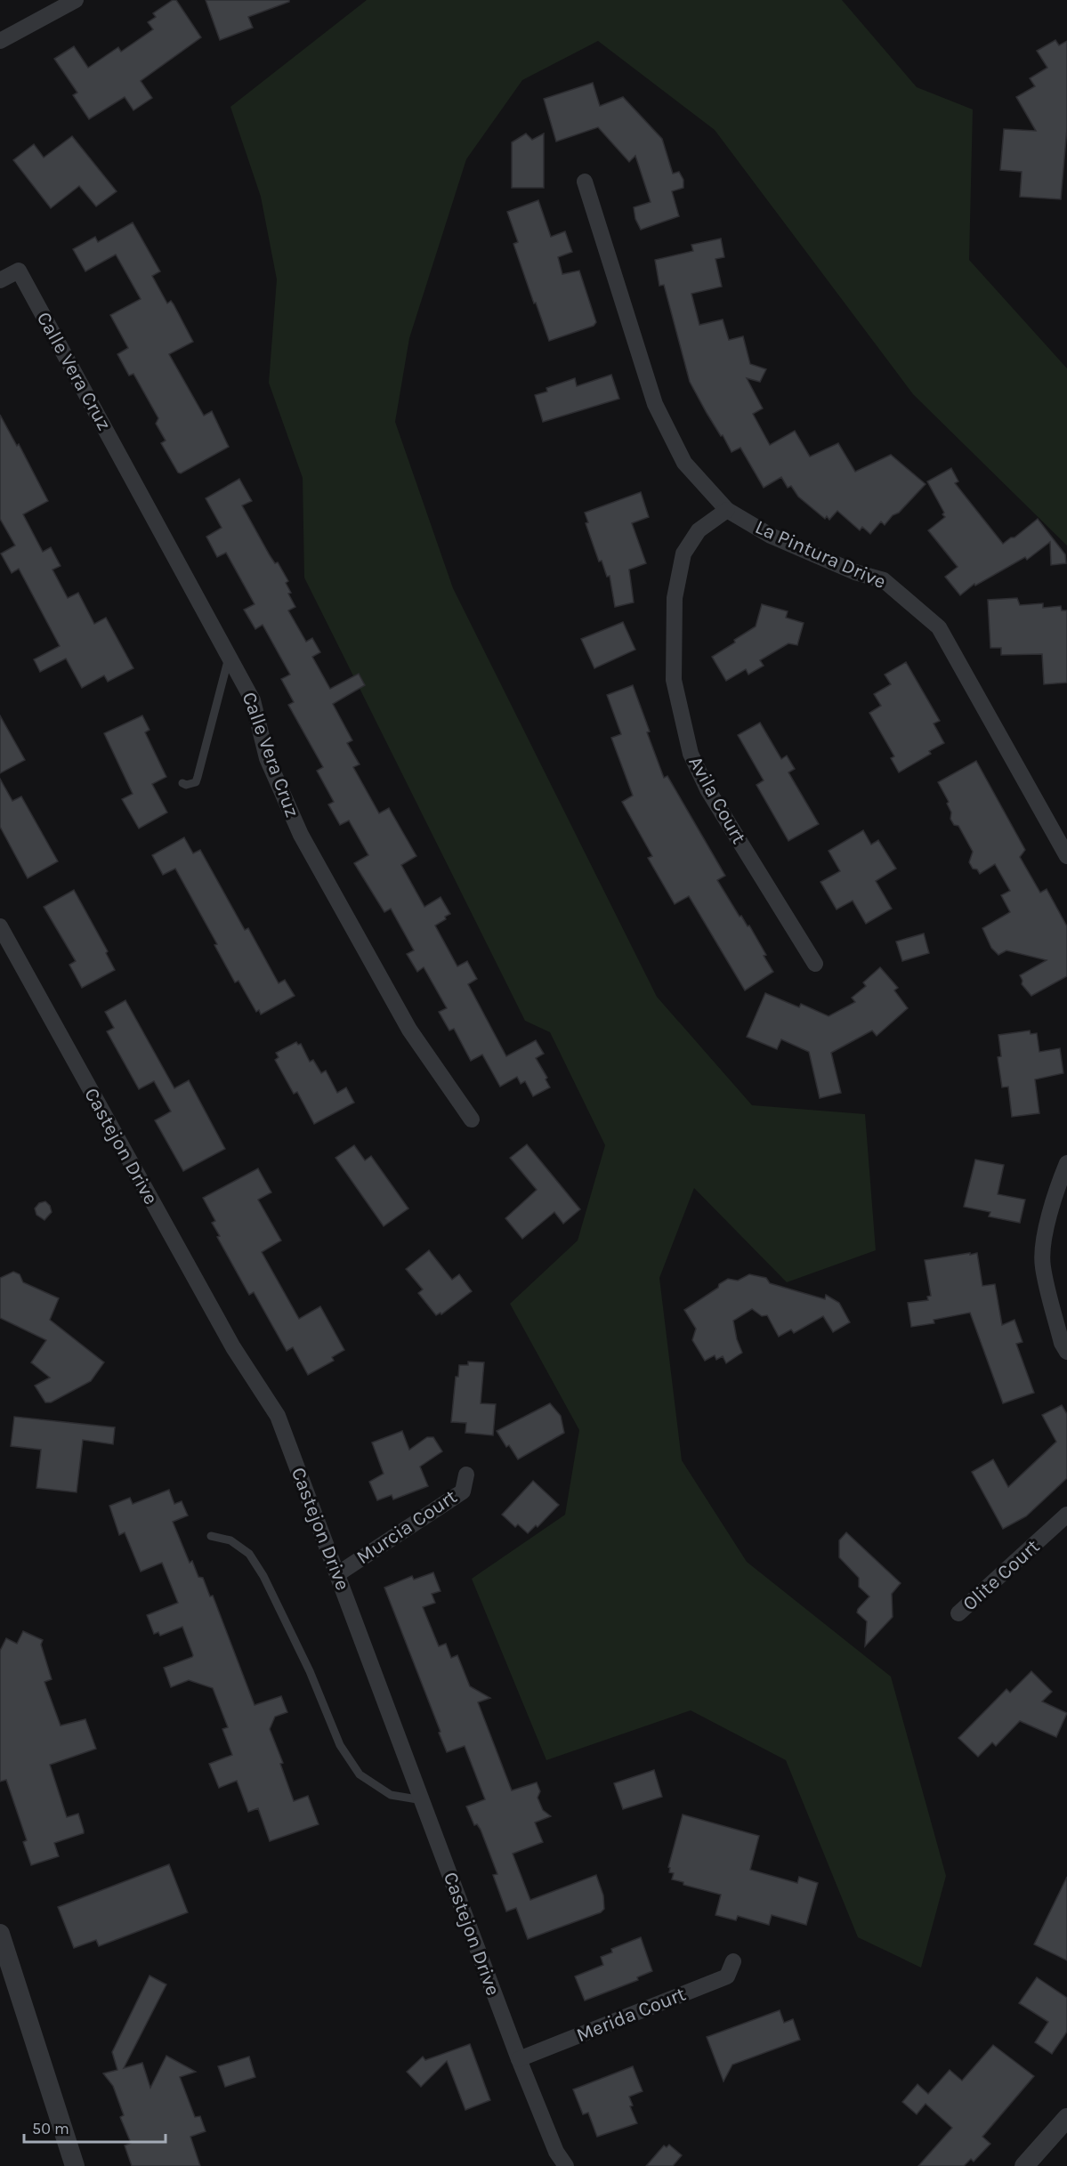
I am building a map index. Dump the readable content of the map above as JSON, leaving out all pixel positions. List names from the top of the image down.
{
  "streets": {
    "street": [
      "Calle Vera Cruz",
      "La Pintura Drive",
      "Avila Court",
      "Castejon Drive",
      "Murcia Court",
      "Olite Court",
      "Merida Court"
    ]
  },
  "crossings": [
    ["La Pintura Drive", "Avila Court"],
    ["Castejon Drive", "Murcia Court"],
    ["Castejon Drive", "Merida Court"]
  ],
  "scale_bar": "50 m"
}
